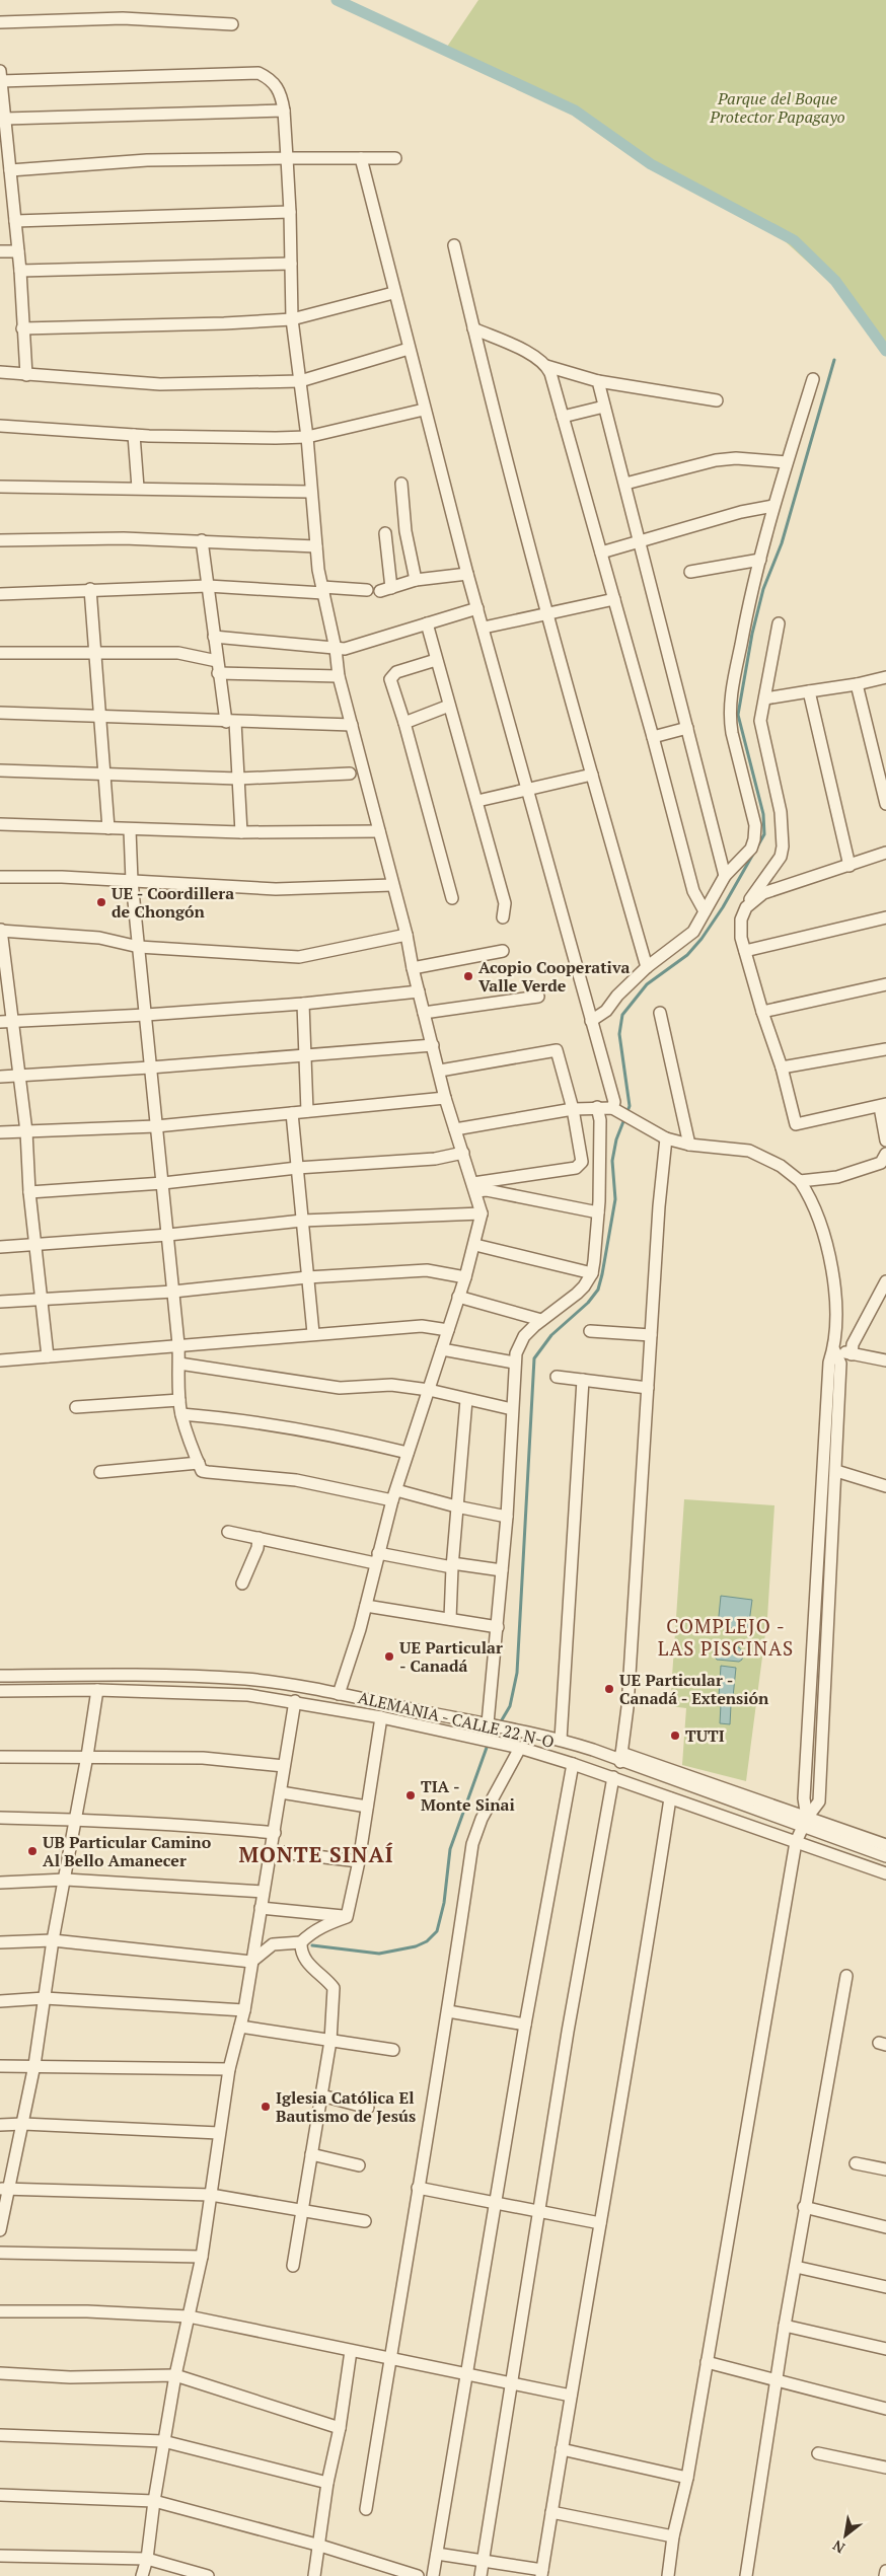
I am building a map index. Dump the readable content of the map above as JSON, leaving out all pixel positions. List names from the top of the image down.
{
  "streets": {
    "street": ["ALEMANIA - CALLE 22 N-O"]
  },
  "districts": ["COMPLEJO - LAS PISCINAS", "MONTE SINAÍ"],
  "parks": ["Parque del Boque Protector Papagayo"],
  "places": [
    "UE - Coordillera de Chongón",
    "Acopio Cooperativa Valle Verde",
    "UE Particular - Canadá",
    "UE Particular - Canadá - Extensión",
    "TUTI",
    "TIA - Monte Sinai",
    "UB Particular Camino Al Bello Amanecer",
    "Iglesia Católica El Bautismo de Jesús"
  ],
  "north": "bottom left"
}
